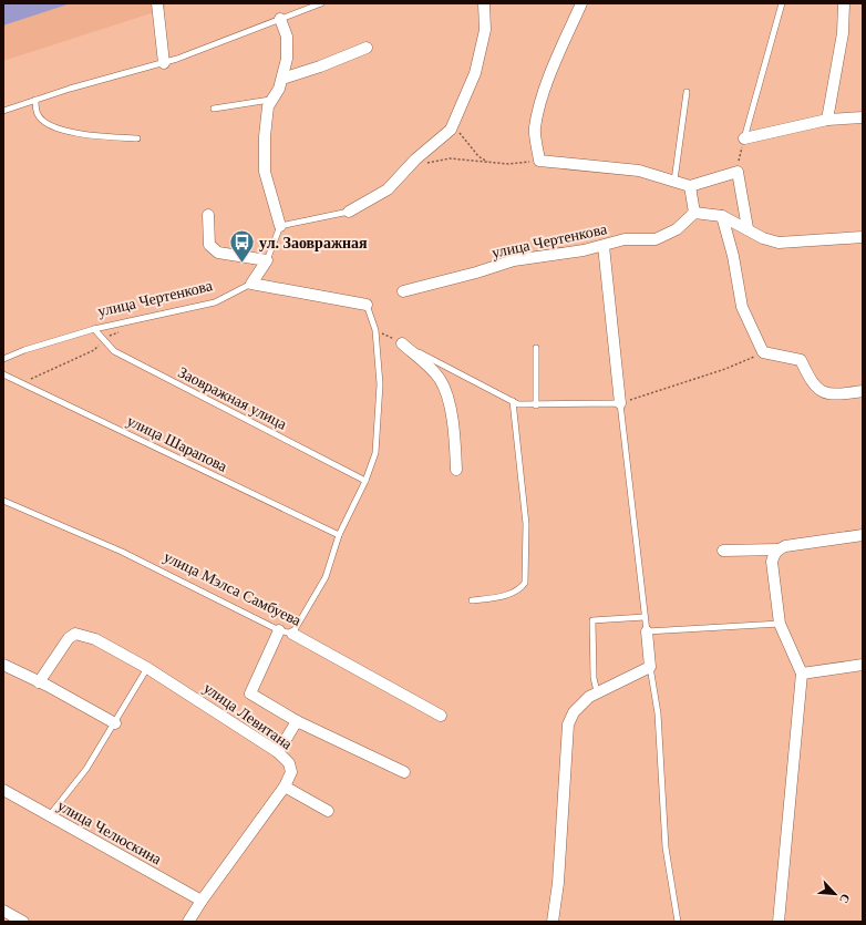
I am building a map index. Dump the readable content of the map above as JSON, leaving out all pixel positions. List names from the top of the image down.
{
  "streets": {
    "street": [
      "улица Чертенкова",
      "улица Мэлса Самбуева",
      "улица Левитана",
      "улица Челюскина"
    ],
    "lane": ["Заовражная улица", "улица Шарапова"]
  },
  "crossings": [
    ["улица Чертенкова", "Заовражная улица"],
    ["улица Левитана", "улица Челюскина"]
  ],
  "places": {
    "bus stop": ["ул. Заовражная"]
  },
  "north": "bottom right"
}
